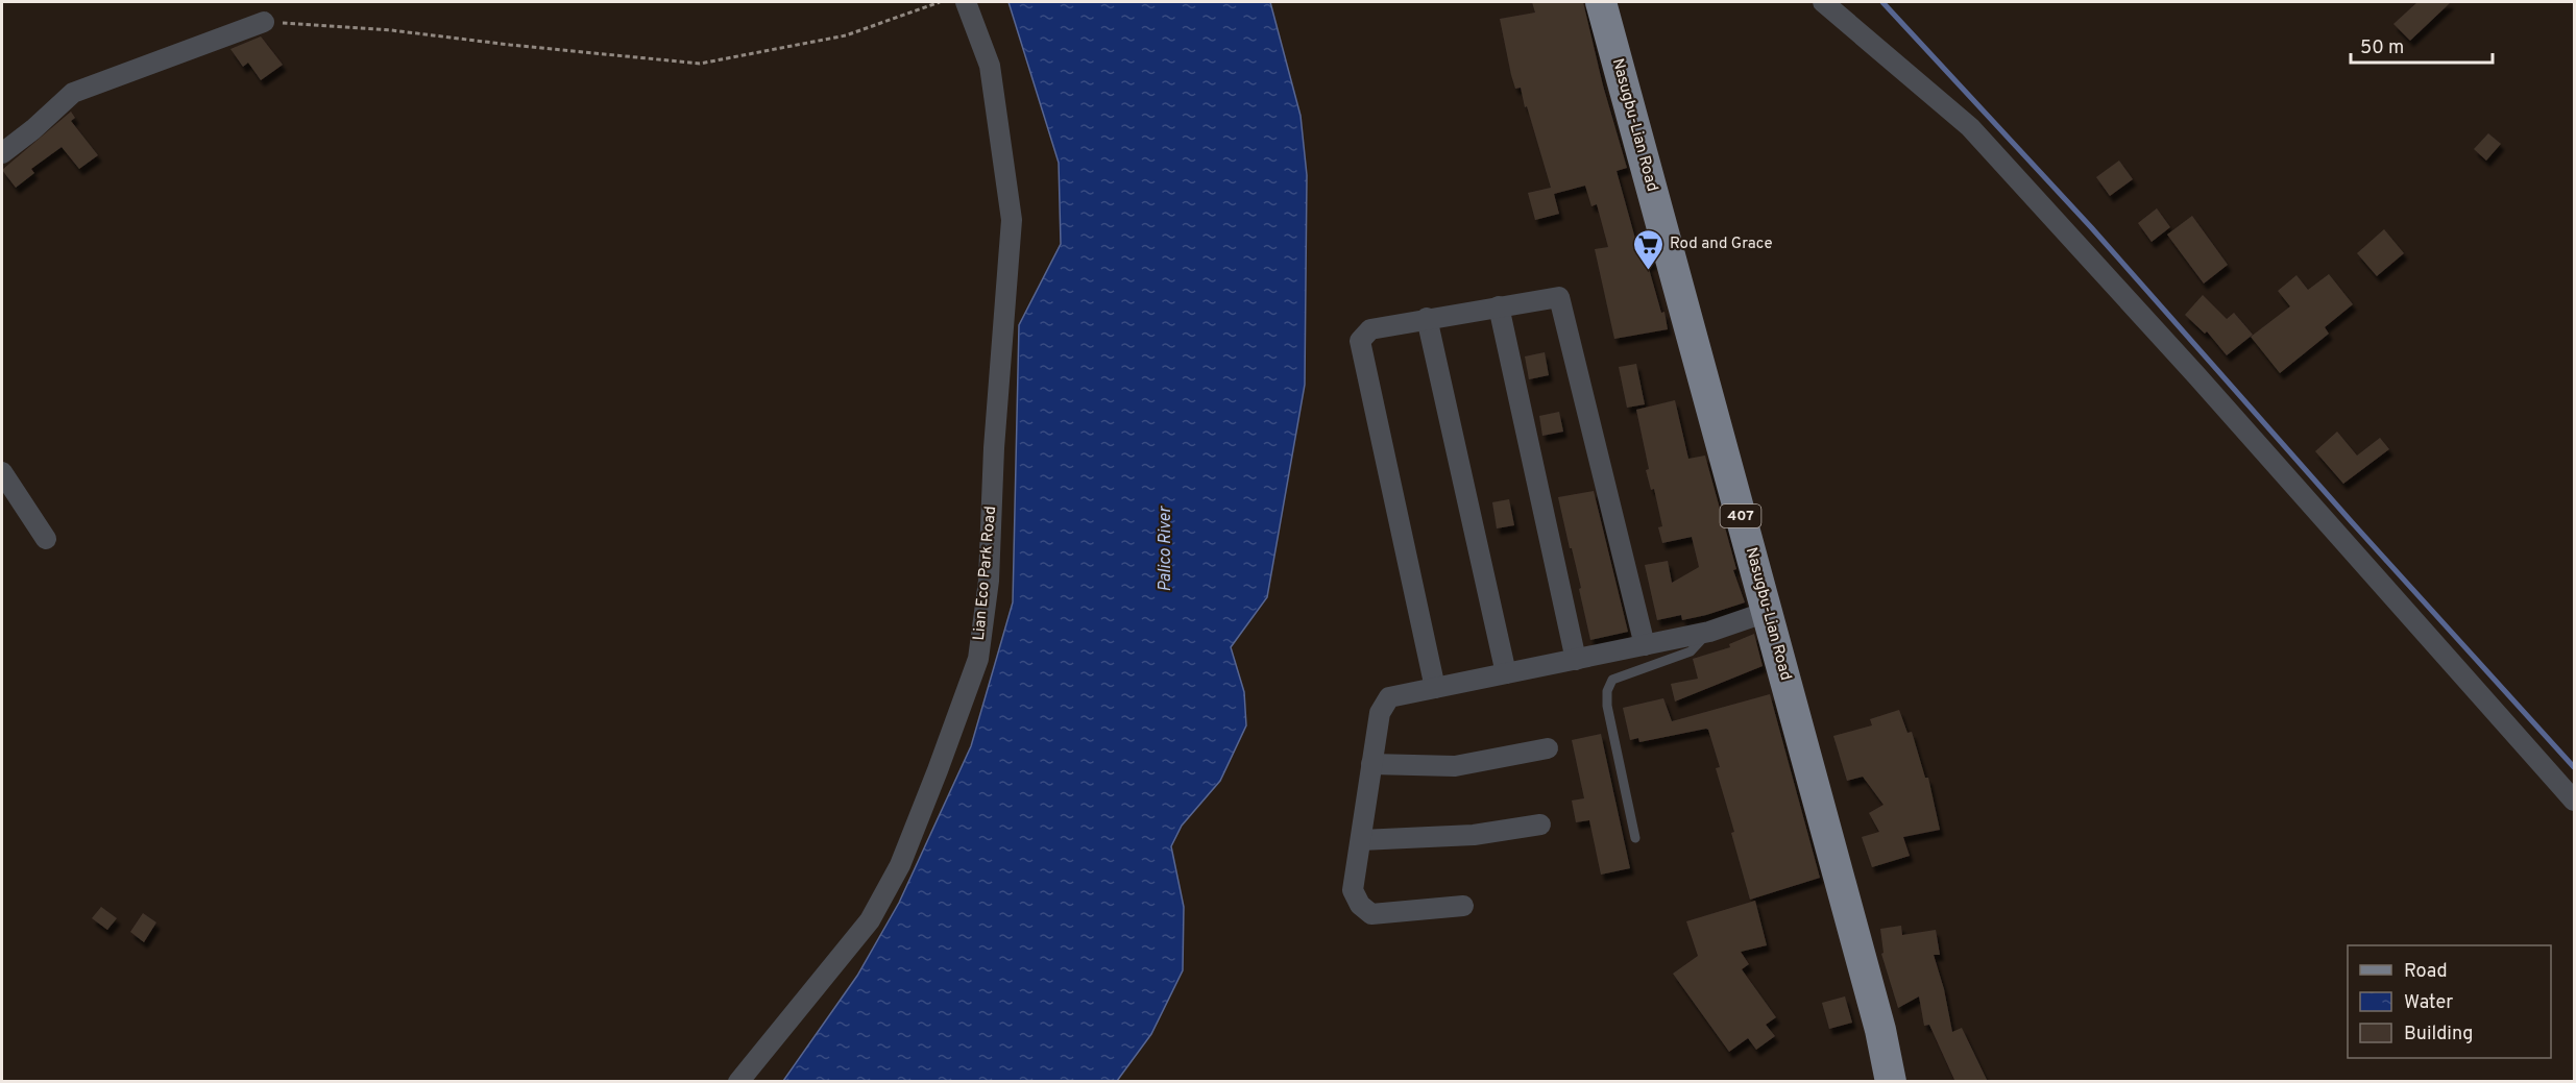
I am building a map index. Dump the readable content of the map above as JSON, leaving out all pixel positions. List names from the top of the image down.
{
  "streets": {
    "main road": ["Nasugbu-Lian Road", "407"],
    "street": ["Lian Eco Park Road"]
  },
  "water": ["Palico River"],
  "places": {
    "supermarket": ["Rod and Grace"]
  },
  "legend": ["Road", "Water", "Building"],
  "scale_bar": "50 m"
}
